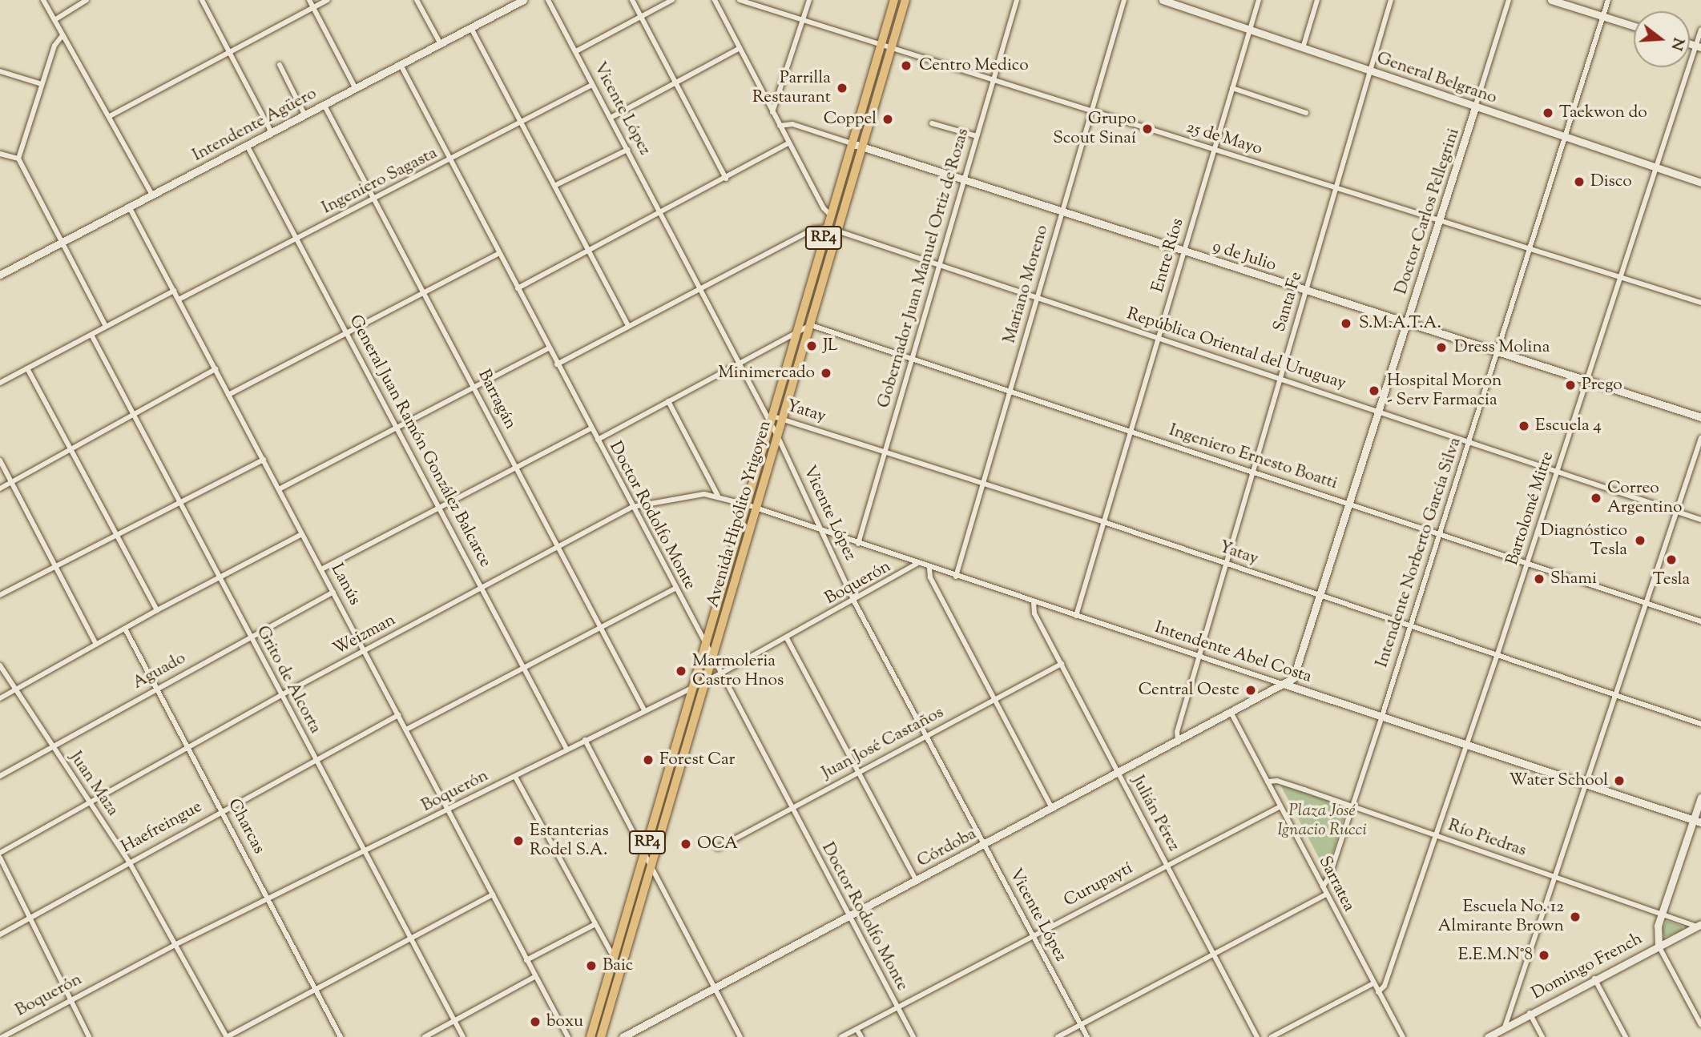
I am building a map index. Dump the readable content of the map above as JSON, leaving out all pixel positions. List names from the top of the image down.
{
  "streets": {
    "main road": ["RP4", "Avenida Hipólito Yrigoyen"],
    "street": [
      "General Belgrano",
      "Vicente López",
      "Intendente Agüero",
      "25 de Mayo",
      "Ingeniero Sagasta",
      "Doctor Carlos Pellegrini",
      "Entre Ríos",
      "9 de Julio",
      "Gobernador Juan Manuel Ortiz de Rozas",
      "Mariano Moreno",
      "Santa Fe",
      "República Oriental del Uruguay",
      "Barragán",
      "Yatay",
      "General Juan Ramón González Balcarce",
      "Ingeniero Ernesto Boatti",
      "Bartolomé Mitre",
      "Doctor Rodolfo Monte",
      "Intendente Norberto García Silva",
      "Boquerón",
      "Lanús",
      "Weizman",
      "Intendente Abel Costa",
      "Aguado",
      "Grito de Alcorta",
      "Juan José Castaños",
      "Juan Maza",
      "Julián Pérez",
      "Charcas",
      "Haefreingue",
      "Río Piedras",
      "Córdoba",
      "Sarratea",
      "Curupaytí",
      "Domingo French"
    ]
  },
  "crossings": [
    ["General Belgrano", "Doctor Carlos Pellegrini"],
    ["General Belgrano", "Entre Ríos"],
    ["General Belgrano", "Santa Fe"],
    ["General Belgrano", "Bartolomé Mitre"],
    ["General Belgrano", "Intendente Norberto García Silva"],
    ["Vicente López", "Ingeniero Sagasta"],
    ["Vicente López", "Yatay"],
    ["Vicente López", "Avenida Hipólito Yrigoyen"],
    ["Vicente López", "Boquerón"],
    ["Vicente López", "Intendente Abel Costa"],
    ["Vicente López", "Juan José Castaños"],
    ["Vicente López", "Córdoba"],
    ["Vicente López", "Curupaytí"],
    ["Intendente Agüero", "Barragán"],
    ["Intendente Agüero", "General Juan Ramón González Balcarce"],
    ["Intendente Agüero", "Doctor Rodolfo Monte"],
    ["Intendente Agüero", "Lanús"],
    ["25 de Mayo", "Doctor Carlos Pellegrini"],
    ["25 de Mayo", "Entre Ríos"],
    ["25 de Mayo", "Gobernador Juan Manuel Ortiz de Rozas"],
    ["25 de Mayo", "Mariano Moreno"],
    ["25 de Mayo", "Santa Fe"],
    ["25 de Mayo", "Bartolomé Mitre"],
    ["25 de Mayo", "Avenida Hipólito Yrigoyen"],
    ["25 de Mayo", "Intendente Norberto García Silva"],
    ["Ingeniero Sagasta", "Barragán"],
    ["Ingeniero Sagasta", "General Juan Ramón González Balcarce"],
    ["Ingeniero Sagasta", "Doctor Rodolfo Monte"],
    ["Ingeniero Sagasta", "Lanús"],
    ["Doctor Carlos Pellegrini", "9 de Julio"],
    ["Doctor Carlos Pellegrini", "República Oriental del Uruguay"],
    ["Doctor Carlos Pellegrini", "Yatay"],
    ["Doctor Carlos Pellegrini", "Ingeniero Ernesto Boatti"],
    ["Doctor Carlos Pellegrini", "Intendente Abel Costa"],
    ["Doctor Carlos Pellegrini", "Córdoba"],
    ["Entre Ríos", "9 de Julio"],
    ["Entre Ríos", "República Oriental del Uruguay"],
    ["Entre Ríos", "Yatay"],
    ["Entre Ríos", "Ingeniero Ernesto Boatti"],
    ["Entre Ríos", "Intendente Abel Costa"],
    ["9 de Julio", "Gobernador Juan Manuel Ortiz de Rozas"],
    ["9 de Julio", "Mariano Moreno"],
    ["9 de Julio", "Santa Fe"],
    ["9 de Julio", "Bartolomé Mitre"],
    ["9 de Julio", "Avenida Hipólito Yrigoyen"],
    ["9 de Julio", "Intendente Norberto García Silva"],
    ["Gobernador Juan Manuel Ortiz de Rozas", "República Oriental del Uruguay"],
    ["Gobernador Juan Manuel Ortiz de Rozas", "Yatay"],
    ["Gobernador Juan Manuel Ortiz de Rozas", "Ingeniero Ernesto Boatti"],
    ["Gobernador Juan Manuel Ortiz de Rozas", "Intendente Abel Costa"],
    ["Mariano Moreno", "República Oriental del Uruguay"],
    ["Mariano Moreno", "Yatay"],
    ["Mariano Moreno", "Ingeniero Ernesto Boatti"],
    ["Mariano Moreno", "Intendente Abel Costa"],
    ["Santa Fe", "República Oriental del Uruguay"],
    ["Santa Fe", "Yatay"],
    ["Santa Fe", "Ingeniero Ernesto Boatti"],
    ["Santa Fe", "Intendente Abel Costa"],
    ["Santa Fe", "Córdoba"],
    ["República Oriental del Uruguay", "Bartolomé Mitre"],
    ["República Oriental del Uruguay", "Avenida Hipólito Yrigoyen"],
    ["República Oriental del Uruguay", "Intendente Norberto García Silva"],
    ["Barragán", "Boquerón"],
    ["Barragán", "Weizman"],
    ["Yatay", "Bartolomé Mitre"],
    ["Yatay", "Avenida Hipólito Yrigoyen"],
    ["Yatay", "Intendente Norberto García Silva"],
    ["General Juan Ramón González Balcarce", "Boquerón"],
    ["General Juan Ramón González Balcarce", "Weizman"],
    ["Ingeniero Ernesto Boatti", "Bartolomé Mitre"],
    ["Ingeniero Ernesto Boatti", "Avenida Hipólito Yrigoyen"],
    ["Ingeniero Ernesto Boatti", "Intendente Norberto García Silva"],
    ["Bartolomé Mitre", "Intendente Abel Costa"],
    ["Bartolomé Mitre", "Río Piedras"],
    ["Bartolomé Mitre", "Sarratea"],
    ["Avenida Hipólito Yrigoyen", "Doctor Rodolfo Monte"],
    ["Avenida Hipólito Yrigoyen", "Boquerón"],
    ["Avenida Hipólito Yrigoyen", "Weizman"],
    ["Avenida Hipólito Yrigoyen", "Intendente Abel Costa"],
    ["Doctor Rodolfo Monte", "Boquerón"],
    ["Doctor Rodolfo Monte", "Weizman"],
    ["Doctor Rodolfo Monte", "Juan José Castaños"],
    ["Doctor Rodolfo Monte", "Córdoba"],
    ["Doctor Rodolfo Monte", "Curupaytí"],
    ["Intendente Norberto García Silva", "Intendente Abel Costa"],
    ["Intendente Norberto García Silva", "Río Piedras"],
    ["Intendente Norberto García Silva", "Sarratea"],
    ["Boquerón", "Lanús"],
    ["Boquerón", "Intendente Abel Costa"],
    ["Boquerón", "Grito de Alcorta"],
    ["Boquerón", "Juan Maza"],
    ["Boquerón", "Charcas"],
    ["Lanús", "Weizman"],
    ["Lanús", "Aguado"],
    ["Lanús", "Haefreingue"],
    ["Weizman", "Intendente Abel Costa"],
    ["Weizman", "Grito de Alcorta"],
    ["Weizman", "Juan Maza"],
    ["Weizman", "Charcas"],
    ["Intendente Abel Costa", "Julián Pérez"],
    ["Intendente Abel Costa", "Córdoba"],
    ["Aguado", "Grito de Alcorta"],
    ["Aguado", "Juan Maza"],
    ["Aguado", "Charcas"],
    ["Grito de Alcorta", "Haefreingue"],
    ["Juan José Castaños", "Julián Pérez"],
    ["Juan Maza", "Haefreingue"],
    ["Julián Pérez", "Córdoba"],
    ["Julián Pérez", "Curupaytí"],
    ["Charcas", "Haefreingue"],
    ["Río Piedras", "Sarratea"],
    ["Río Piedras", "Domingo French"],
    ["Córdoba", "Sarratea"],
    ["Sarratea", "Curupaytí"]
  ],
  "parks": ["Plaza José Ignacio Rucci"],
  "places": [
    "Centro Medico",
    "Parrilla Restaurant",
    "Taekwon do",
    "Coppel",
    "Grupo Scout Sinaí",
    "Disco",
    "S.M.A.T.A.",
    "JL",
    "Dress Molina",
    "Minimercado",
    "Prego",
    "Hospital Moron - Serv Farmacia",
    "Escuela 4",
    "Correo Argentino",
    "Diagnóstico Tesla",
    "Tesla",
    "Shami",
    "Marmoleria Castro Hnos",
    "Central Oeste",
    "Forest Car",
    "Water School",
    "Estanterias Rodel S.A.",
    "OCA",
    "Escuela No. 12 Almirante Brown",
    "E.E.M.N°8",
    "Baic",
    "boxu"
  ],
  "north": "right"
}
